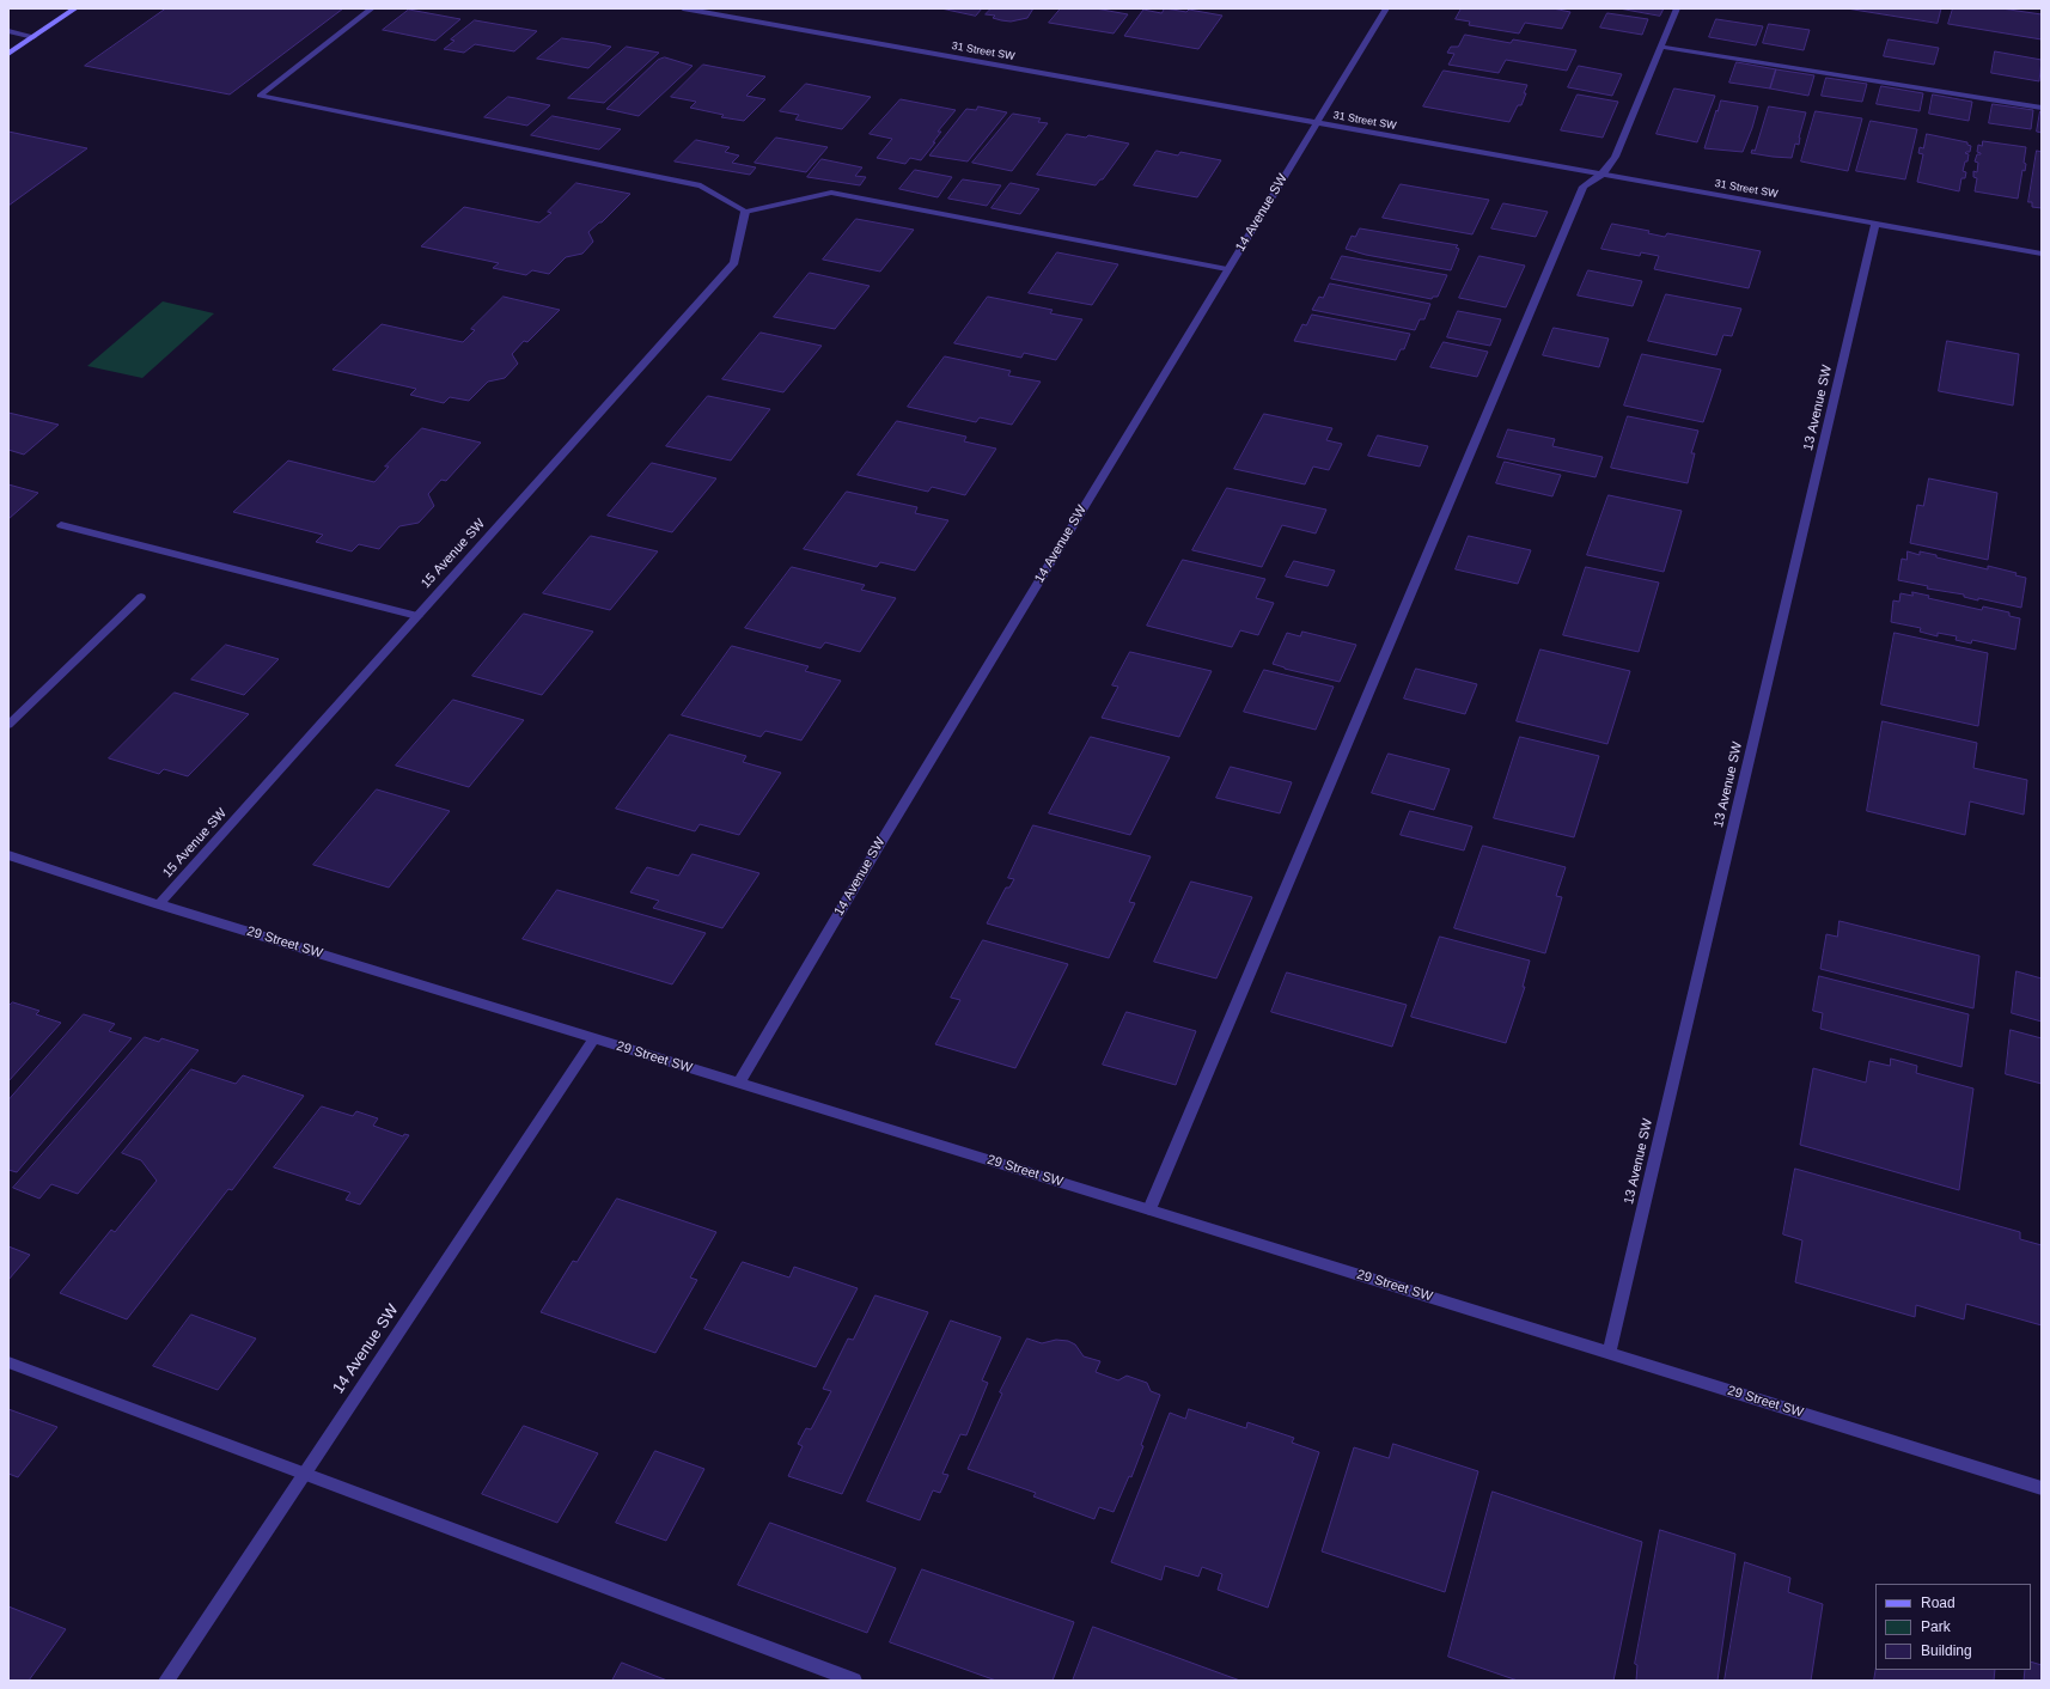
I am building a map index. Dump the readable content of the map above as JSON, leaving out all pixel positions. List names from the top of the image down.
{
  "streets": {
    "street": [
      "31 Street SW",
      "14 Avenue SW",
      "13 Avenue SW",
      "15 Avenue SW",
      "29 Street SW"
    ]
  },
  "crossings": [
    ["31 Street SW", "14 Avenue SW"],
    ["31 Street SW", "13 Avenue SW"],
    ["14 Avenue SW", "29 Street SW"],
    ["13 Avenue SW", "29 Street SW"],
    ["15 Avenue SW", "29 Street SW"]
  ],
  "legend": ["Road", "Park", "Building"]
}
